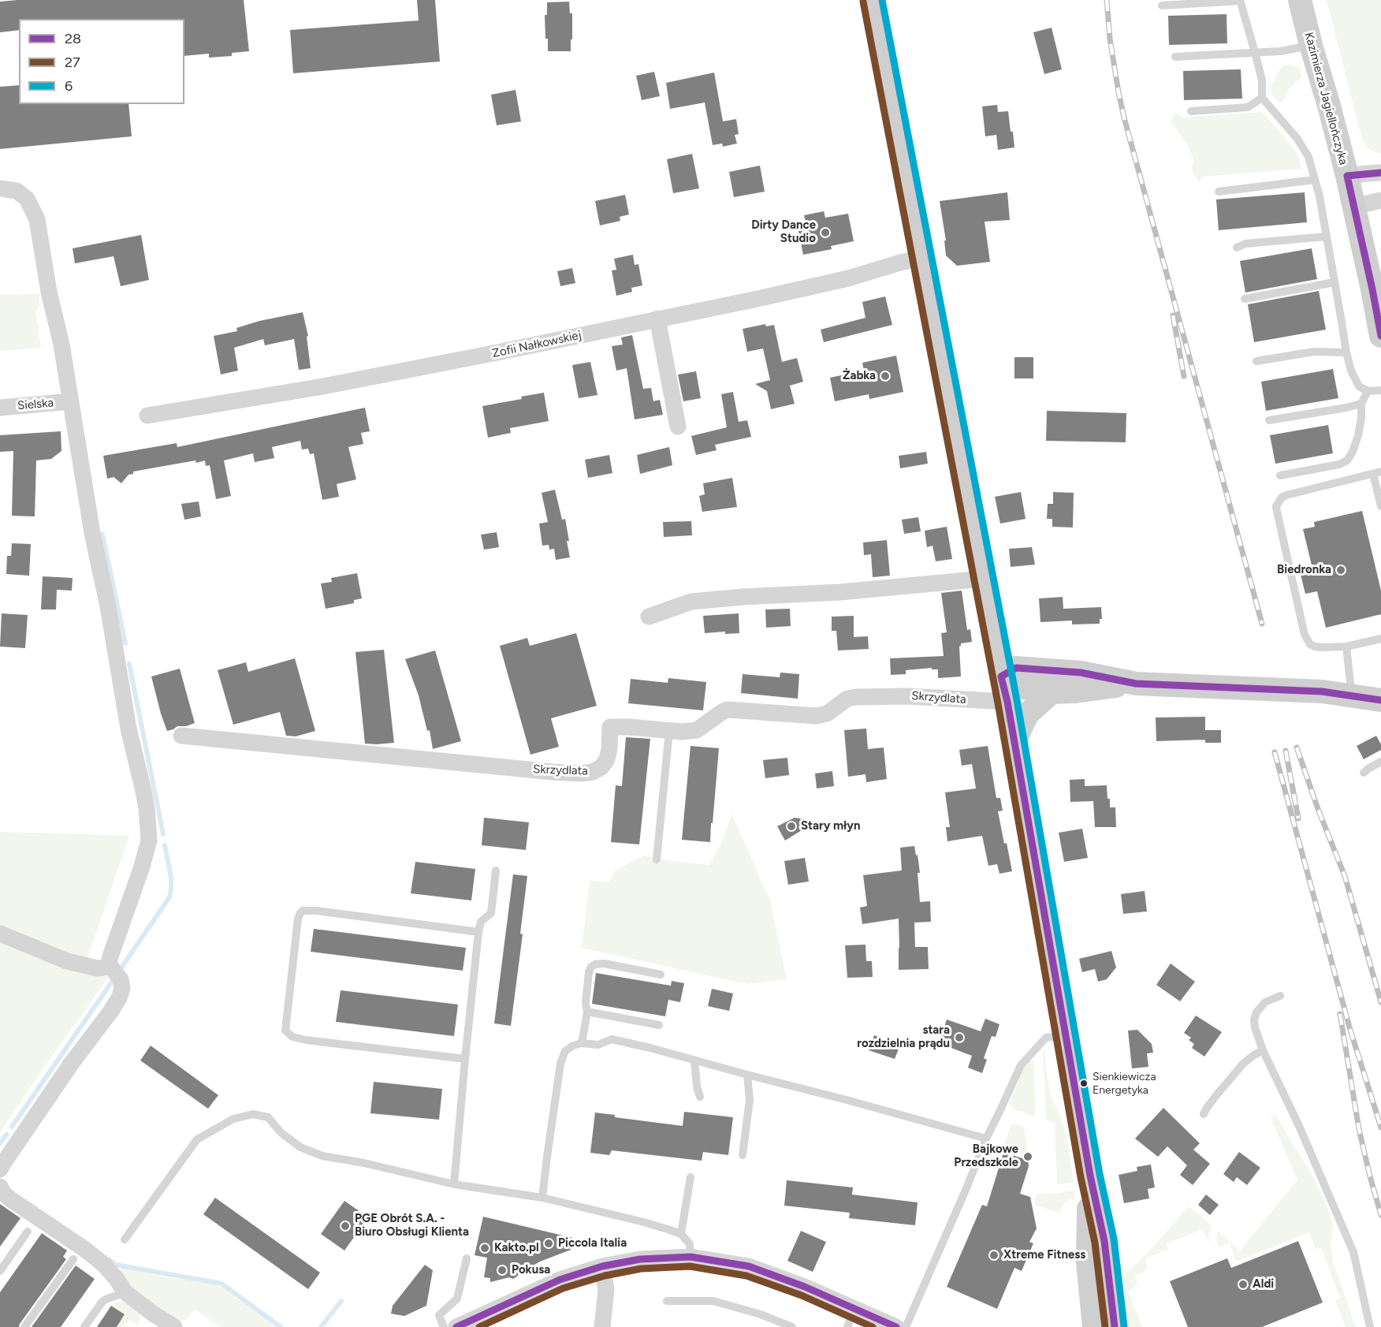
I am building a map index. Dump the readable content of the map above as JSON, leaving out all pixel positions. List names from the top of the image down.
{
  "streets": {
    "street": [
      "Kazimierza Jagiellończyka",
      "Zofii Nałkowskiej",
      "Sielska",
      "Skrzydlata"
    ]
  },
  "places": [
    "Dirty Dance Studio",
    "Żabka",
    "Biedronka",
    "Stary młyn",
    "stara rozdzielnia prądu",
    "Sienkiewicza Energetyka",
    "Bajkowe Przedszkole",
    "PGE Obrót S.A. - Biuro Obsługi Klienta",
    "Piccola Italia",
    "Kakto.pl",
    "Xtreme Fitness",
    "Pokusa",
    "Aldi"
  ],
  "lines": ["transit line 6", "transit line 27", "transit line 28"],
  "legend": ["28", "27", "6"]
}
